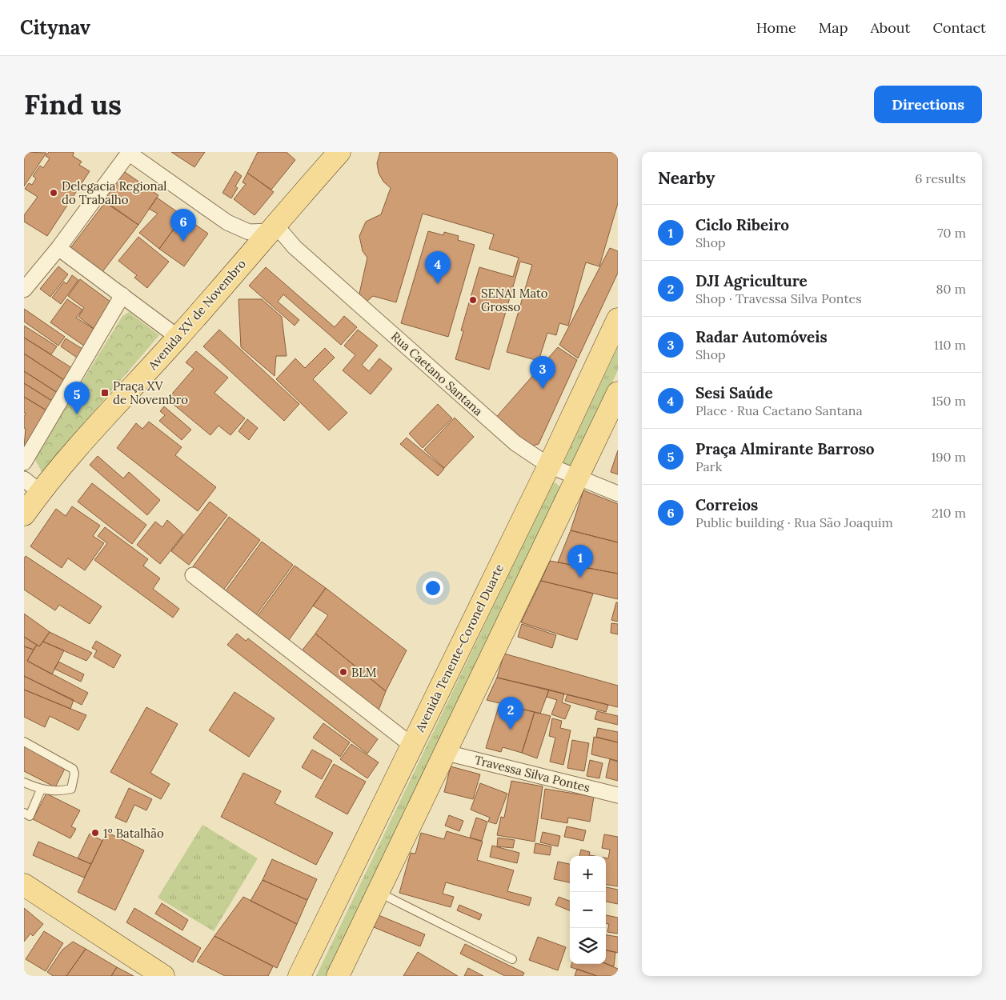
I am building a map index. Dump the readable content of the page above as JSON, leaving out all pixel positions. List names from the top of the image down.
{
  "streets": {
    "main road": ["Avenida XV de Novembro", "Avenida Tenente-Coronel Duarte"],
    "street": ["Rua Caetano Santana", "Travessa Silva Pontes"]
  },
  "crossings": [
    ["Avenida XV de Novembro", "Rua Caetano Santana"],
    ["Rua Caetano Santana", "Avenida Tenente-Coronel Duarte"]
  ],
  "places": {
    "other": [
      "Delegacia Regional do Trabalho",
      "SENAI Mato Grosso",
      "BLM",
      "1º Batalhão"
    ],
    "transit": ["Praça XV de Novembro"]
  },
  "page": {
    "header": "Citynav",
    "nav": [
      "Home",
      "Map",
      "About",
      "Contact"
    ],
    "buttons": "Directions",
    "title": "Find us",
    "heading": ["Nearby", "6 results"],
    "list": [
      {
        "mark": "1",
        "name": "Ciclo Ribeiro",
        "note": "Shop",
        "value": "70 m"
      },
      {
        "mark": "2",
        "name": "DJI Agriculture",
        "note": "Shop · Travessa Silva Pontes",
        "value": "80 m"
      },
      {
        "mark": "3",
        "name": "Radar Automóveis",
        "note": "Shop",
        "value": "110 m"
      },
      {
        "mark": "4",
        "name": "Sesi Saúde",
        "note": "Place · Rua Caetano Santana",
        "value": "150 m"
      },
      {
        "mark": "5",
        "name": "Praça Almirante Barroso",
        "note": "Park",
        "value": "190 m"
      },
      {
        "mark": "6",
        "name": "Correios",
        "note": "Public building · Rua São Joaquim",
        "value": "210 m"
      }
    ],
    "pins": [
      "6",
      "4",
      "3",
      "5",
      "1",
      "2"
    ],
    "map_buttons": ["+", "−"]
  }
}
